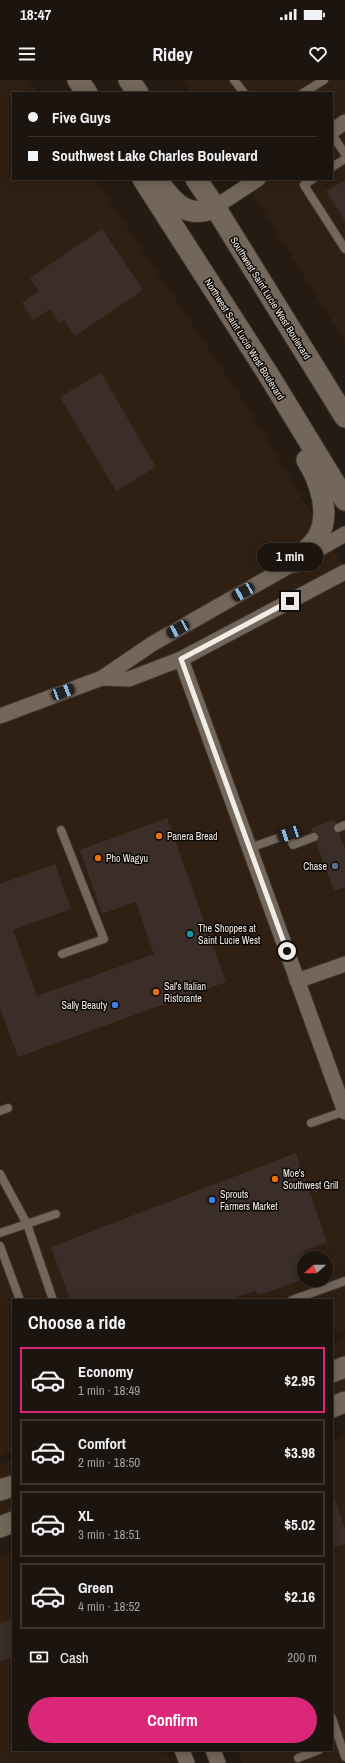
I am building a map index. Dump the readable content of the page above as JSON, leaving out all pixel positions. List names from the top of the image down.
{
  "streets": {
    "main road": ["Southwest Saint Lucie West Boulevard", "Northwest Saint Lucie West Boulevard"]
  },
  "places": [
    "Panera Bread",
    "Pho Wagyu",
    "Chase",
    "The Shoppes at Saint Lucie West",
    "Sal's Italian Ristorante",
    "Sally Beauty",
    "Moe's Southwest Grill",
    "Sprouts Farmers Market"
  ],
  "north": "left",
  "page": {
    "status": "18:47",
    "header": "Ridey",
    "banner": ["Five Guys", "Southwest Lake Charles Boulevard"],
    "bubble": "1 min",
    "heading": "Choose a ride",
    "list": [
      {
        "name": "Economy",
        "note": "1 min · 18:49",
        "value": "$2.95"
      },
      {
        "name": "Comfort",
        "note": "2 min · 18:50",
        "value": "$3.98"
      },
      {
        "name": "XL",
        "note": "3 min · 18:51",
        "value": "$5.02"
      },
      {
        "name": "Green",
        "note": "4 min · 18:52",
        "value": "$2.16"
      }
    ],
    "pay": ["Cash", "200 m"],
    "buttons": "Confirm"
  }
}
